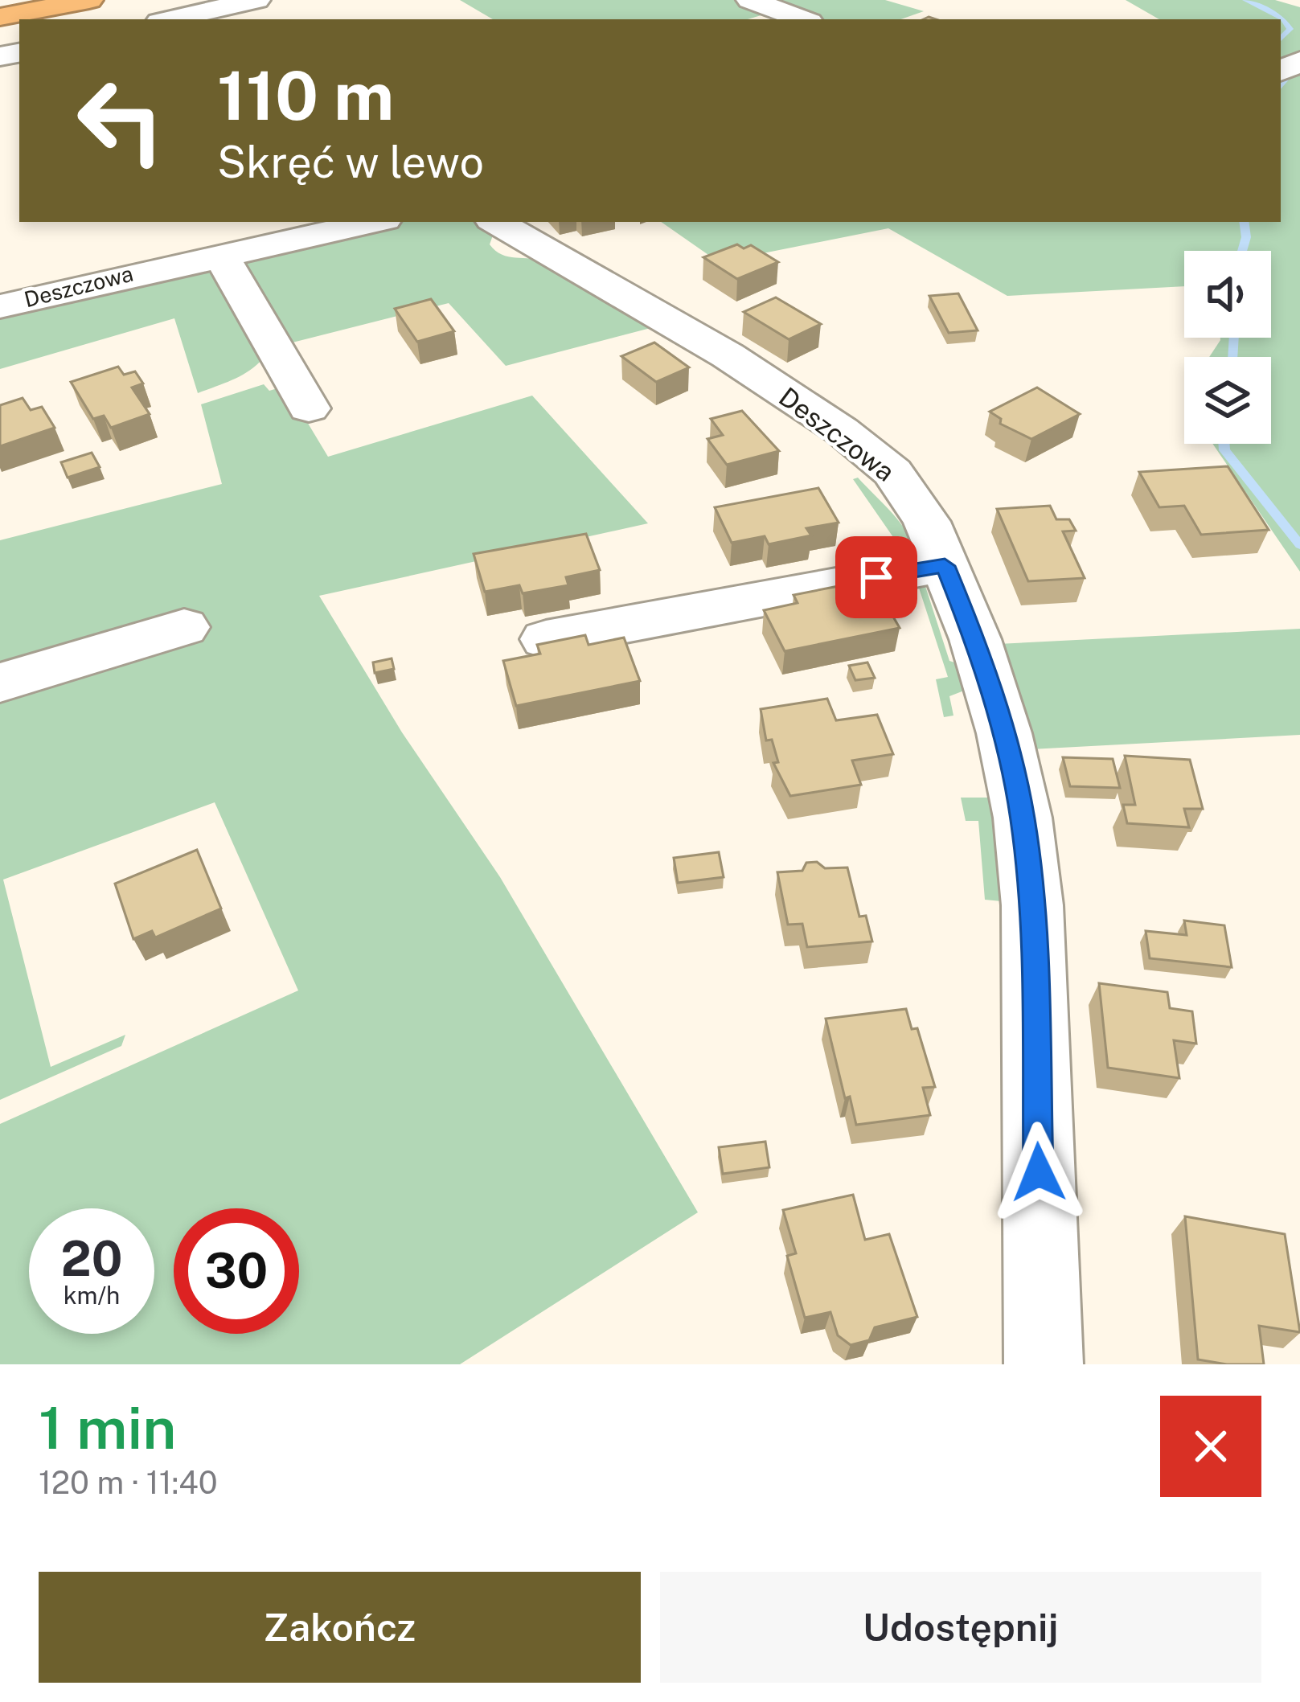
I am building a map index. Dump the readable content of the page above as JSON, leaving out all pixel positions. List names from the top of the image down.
{
  "streets": {
    "street": ["Deszczowa"]
  },
  "page": {
    "turn": ["110 m", "Skręć w lewo"],
    "speed": "20 km/h",
    "limit": "30",
    "heading": ["1 min", "120 m · 11:40"],
    "buttons": ["Zakończ", "Udostępnij"]
  }
}
